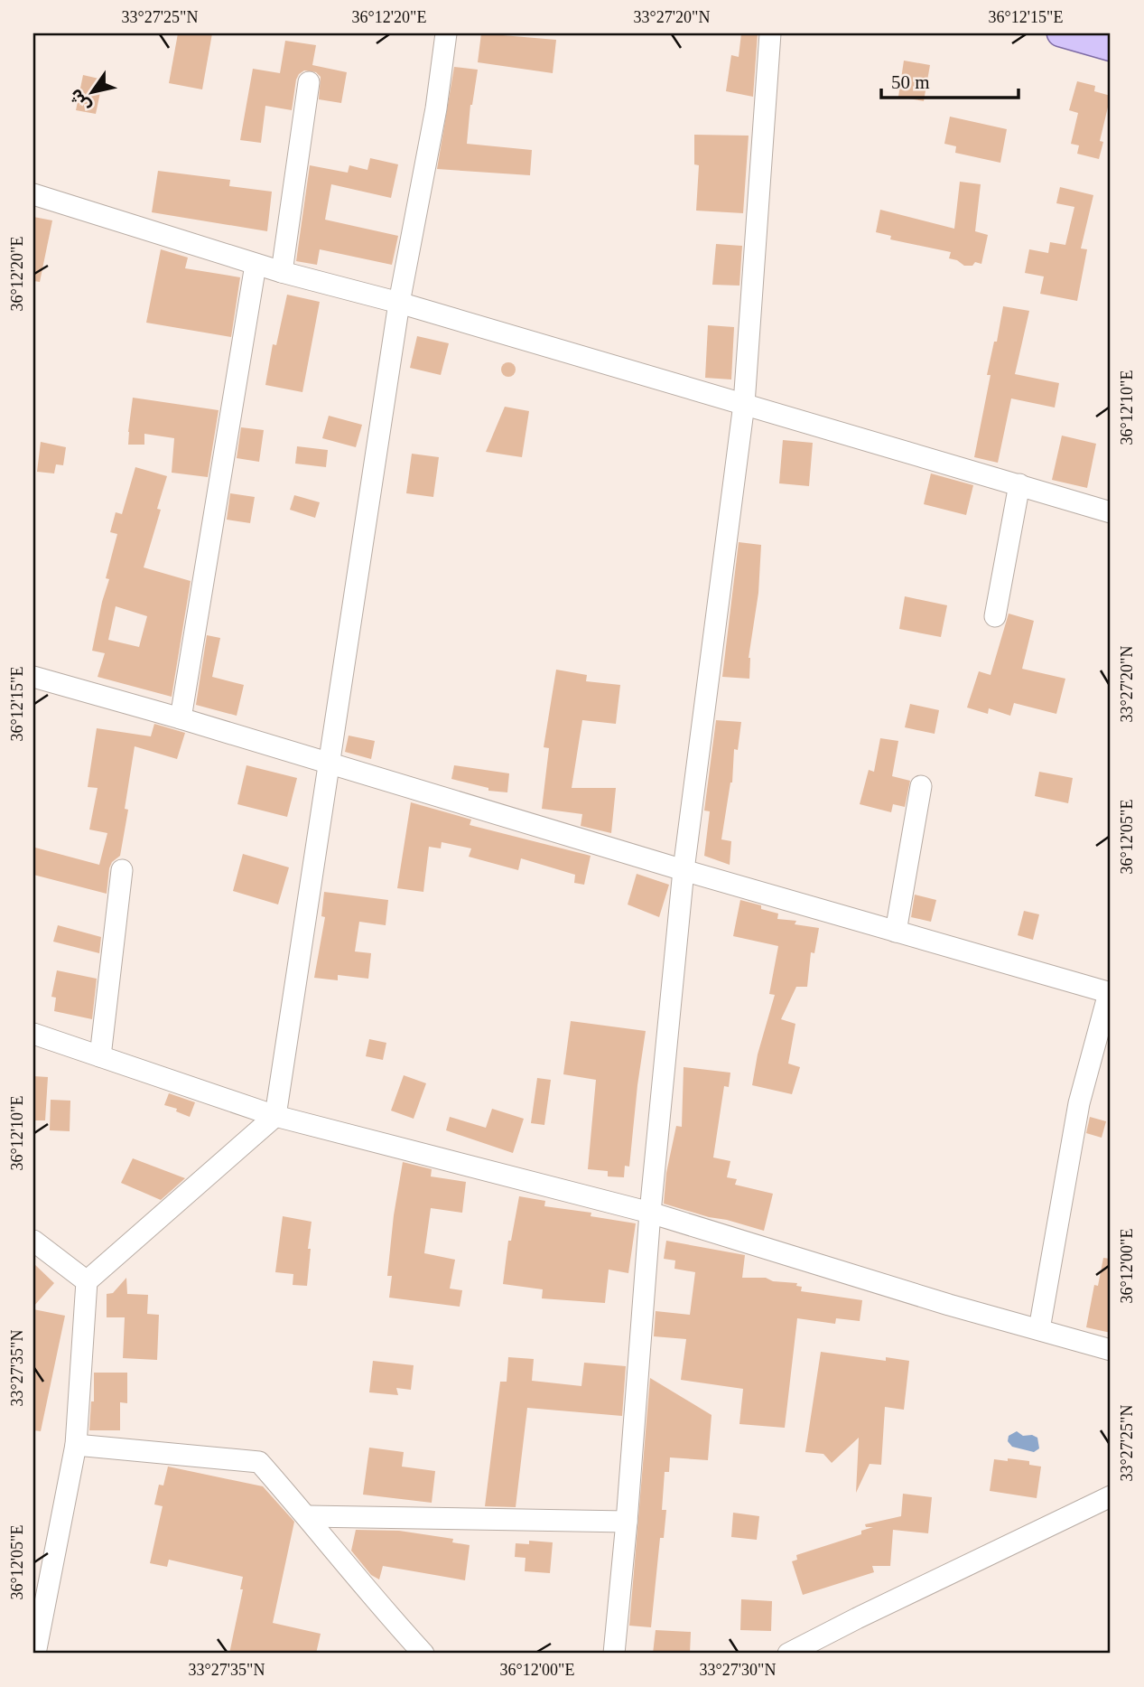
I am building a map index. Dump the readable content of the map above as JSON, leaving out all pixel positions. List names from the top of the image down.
{
  "scale_bar": "50 m",
  "north": "bottom left",
  "coordinates": [
    "33°27'25\"N",
    "36°12'20\"E",
    "33°27'20\"N",
    "36°12'15\"E",
    "36°12'10\"E",
    "36°12'05\"E",
    "36°12'00\"E",
    "33°27'35\"N",
    "33°27'30\"N"
  ]
}
